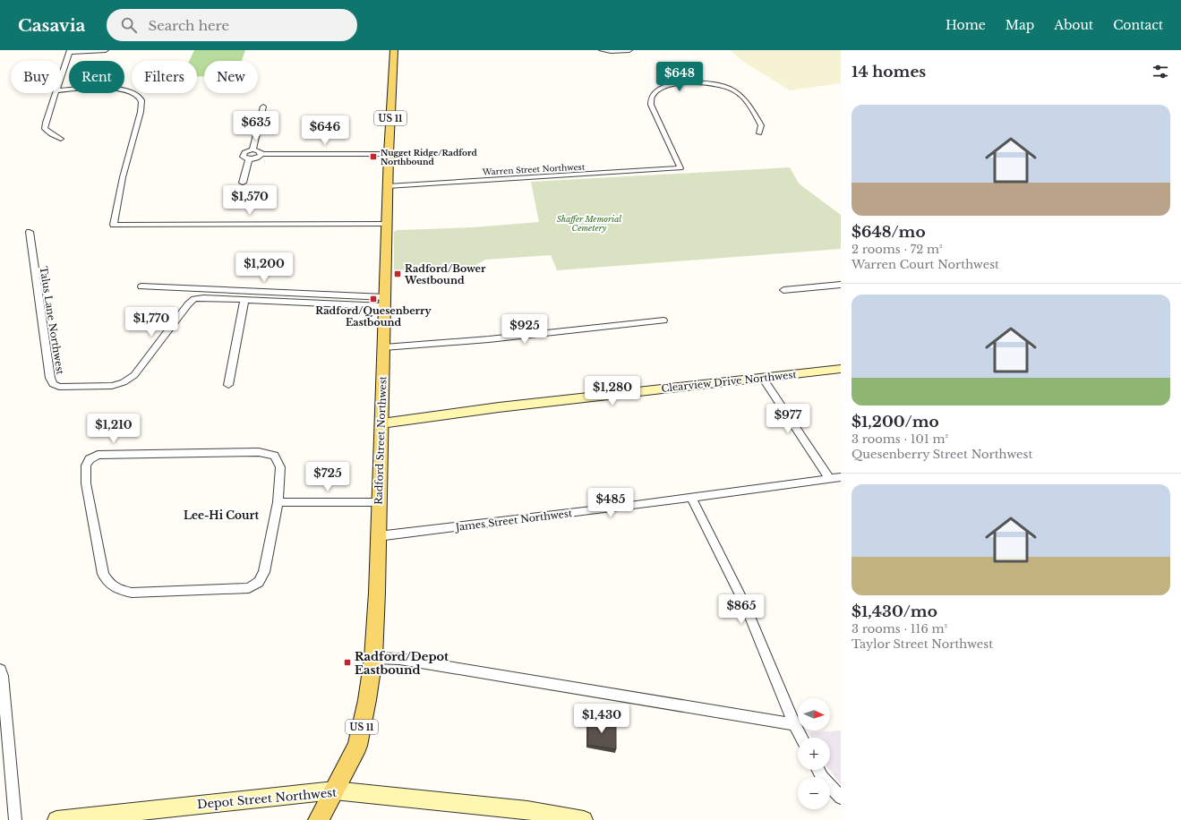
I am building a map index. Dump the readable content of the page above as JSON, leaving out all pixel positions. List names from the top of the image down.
{
  "streets": {
    "main road": ["US 11", "Radford Street Northwest"],
    "street": [
      "Warren Street Northwest",
      "Talus Lane Northwest",
      "Clearview Drive Northwest",
      "James Street Northwest",
      "Depot Street Northwest"
    ]
  },
  "crossings": [
    ["Warren Street Northwest", "Radford Street Northwest"],
    ["Talus Lane Northwest", "Radford Street Northwest"],
    ["Clearview Drive Northwest", "Radford Street Northwest"],
    ["Radford Street Northwest", "James Street Northwest"],
    ["Radford Street Northwest", "Depot Street Northwest"]
  ],
  "districts": ["Lee-Hi Court"],
  "parks": ["Shaffer Memorial Cemetery"],
  "places": {
    "transit": [
      "Nugget Ridge/Radford Northbound",
      "Radford/Bower Westbound",
      "Radford/Quesenberry Eastbound",
      "Radford/Depot Eastbound"
    ]
  },
  "north": "right",
  "page": {
    "header": "Casavia",
    "search": "Search here",
    "nav": [
      "Home",
      "Map",
      "About",
      "Contact"
    ],
    "heading": "14 homes",
    "chip": [
      "Buy",
      "Rent",
      "Filters",
      "New"
    ],
    "price": [
      "$648",
      "$635",
      "$646",
      "$1,570",
      "$1,200",
      "$1,770",
      "$925",
      "$1,280",
      "$977",
      "$1,210",
      "$725",
      "$485",
      "$865",
      "$1,430"
    ],
    "list": [
      {
        "name": "$648/mo",
        "note": "2 rooms · 72 m² · Warren Court Northwest"
      },
      {
        "name": "$1,200/mo",
        "note": "3 rooms · 101 m² · Quesenberry Street Northwest"
      },
      {
        "name": "$1,430/mo",
        "note": "3 rooms · 116 m² · Taylor Street Northwest"
      }
    ],
    "map_buttons": ["+", "−"]
  }
}
